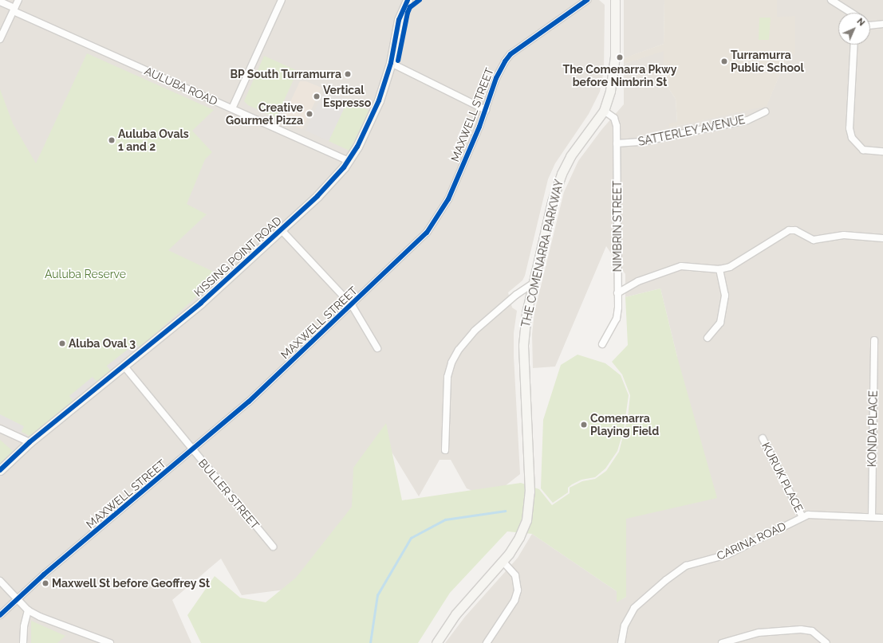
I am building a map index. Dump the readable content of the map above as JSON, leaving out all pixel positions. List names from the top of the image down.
{
  "streets": {
    "main road": ["THE COMENARRA PARKWAY", "KISSING POINT ROAD"],
    "street": [
      "AULUBA ROAD",
      "MAXWELL STREET",
      "SATTERLEY AVENUE",
      "NIMBRIN STREET",
      "KONDA PLACE",
      "KURUK PLACE",
      "BULLER STREET",
      "CARINA ROAD"
    ]
  },
  "crossings": [
    ["AULUBA ROAD", "KISSING POINT ROAD"],
    ["MAXWELL STREET", "BULLER STREET"],
    ["SATTERLEY AVENUE", "NIMBRIN STREET"],
    ["NIMBRIN STREET", "THE COMENARRA PARKWAY"],
    ["KISSING POINT ROAD", "BULLER STREET"],
    ["KONDA PLACE", "CARINA ROAD"],
    ["KURUK PLACE", "CARINA ROAD"]
  ],
  "parks": ["Auluba Reserve"],
  "places": [
    "The Comenarra Pkwy before Nimbrin St",
    "Turramurra Public School",
    "BP South Turramurra",
    "Vertical Espresso",
    "Creative Gourmet Pizza",
    "Auluba Ovals 1 and 2",
    "Aluba Oval 3",
    "Comenarra Playing Field",
    "Maxwell St before Geoffrey St"
  ],
  "north": "top right"
}
